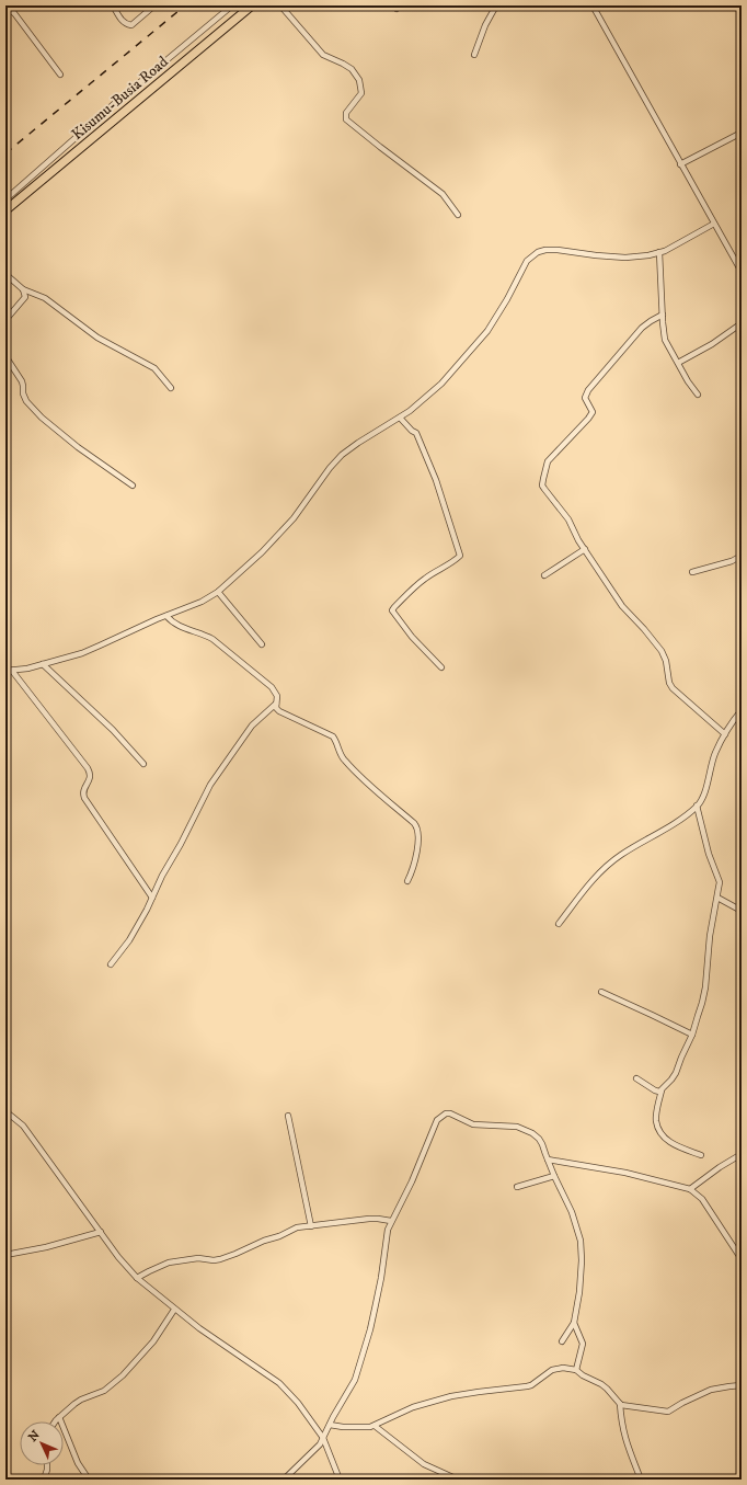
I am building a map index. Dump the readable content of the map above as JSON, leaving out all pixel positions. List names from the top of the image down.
{
  "streets": {
    "highway": ["Kisumu-Busia Road"]
  },
  "north": "top left"
}
